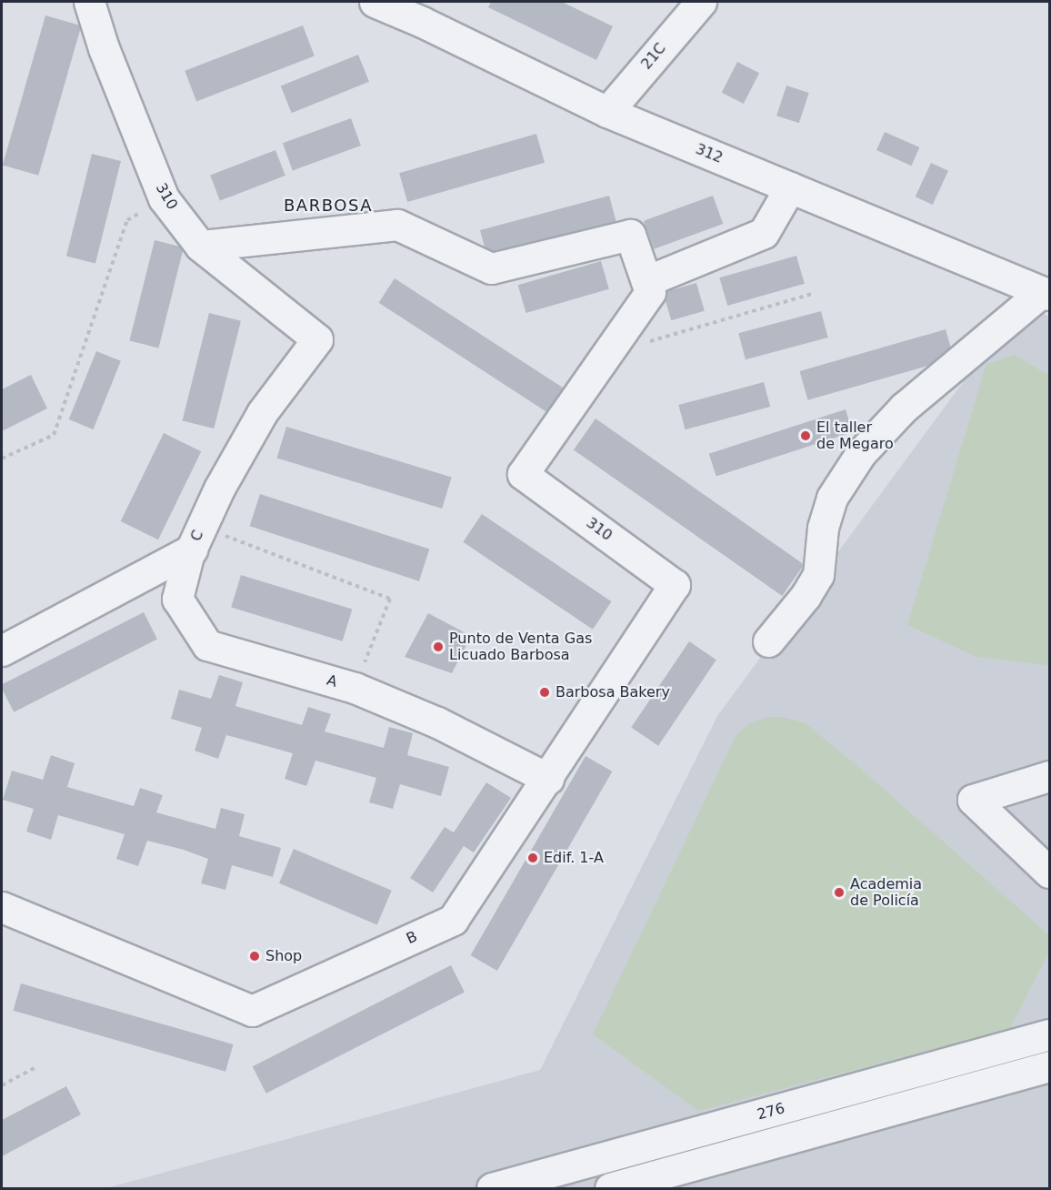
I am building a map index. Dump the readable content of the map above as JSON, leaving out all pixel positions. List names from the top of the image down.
{
  "streets": {
    "street": [
      "21C",
      "312",
      "310",
      "C",
      "A",
      "B",
      "276"
    ]
  },
  "crossings": [
    ["21C", "312"],
    ["310", "C"],
    ["310", "B"],
    ["C", "A"],
    ["A", "B"]
  ],
  "districts": ["BARBOSA"],
  "places": [
    "El taller de Megaro",
    "Punto de Venta Gas Licuado Barbosa",
    "Barbosa Bakery",
    "Edif. 1-A",
    "Academia de Policía",
    "Shop"
  ]
}
